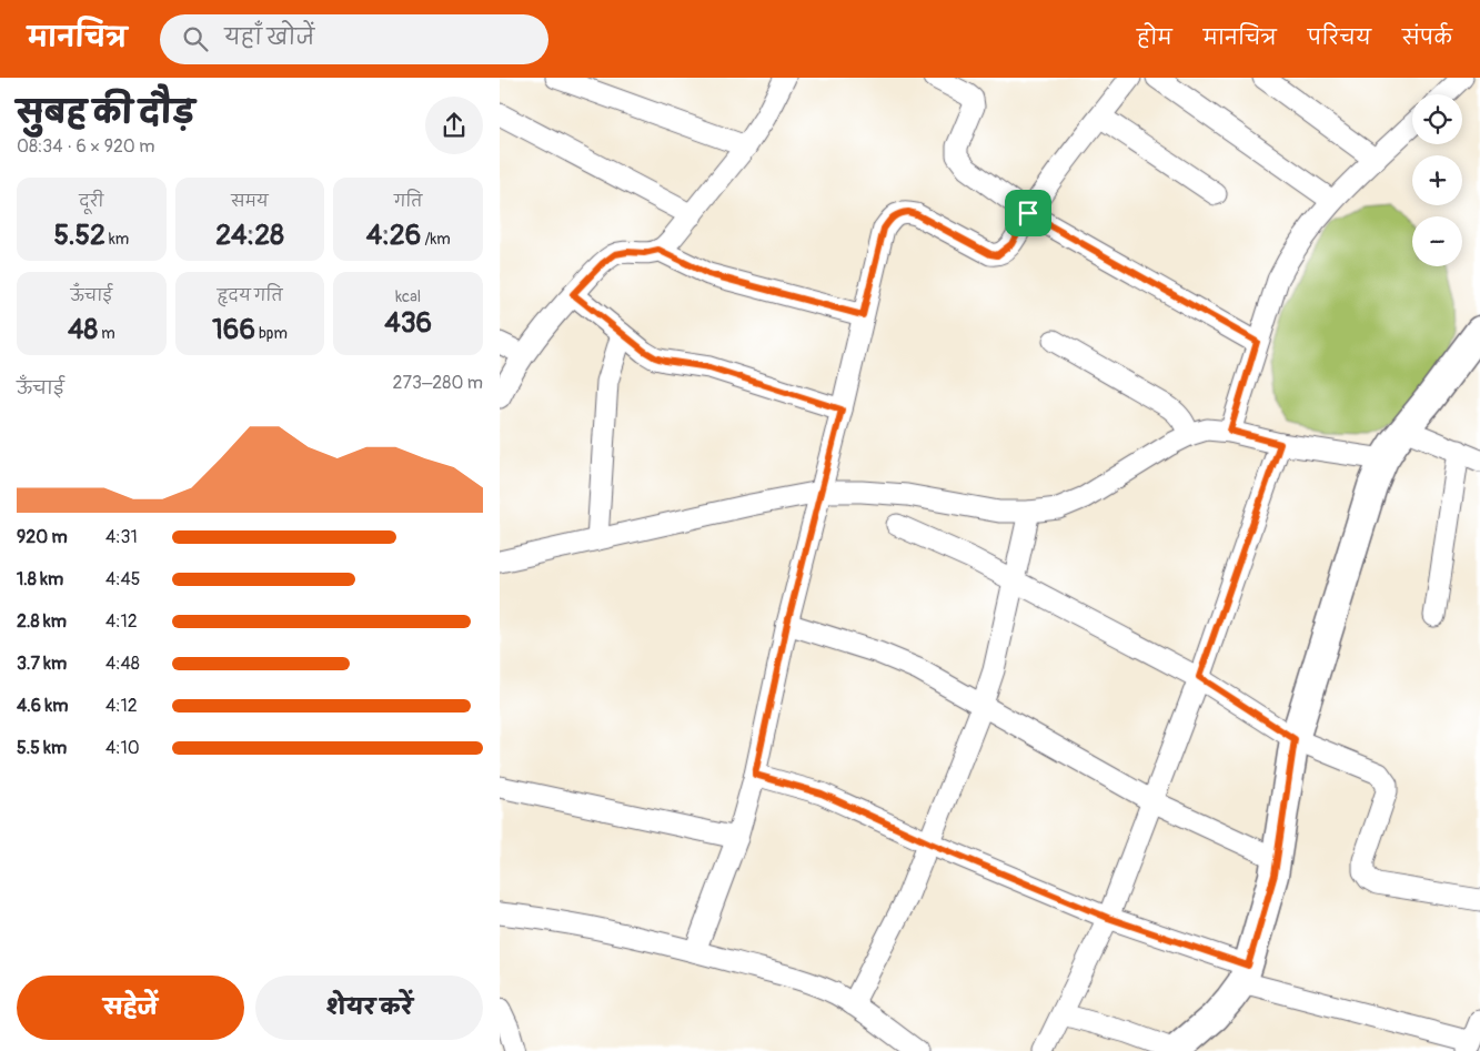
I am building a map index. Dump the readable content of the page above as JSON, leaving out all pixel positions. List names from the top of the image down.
{
  "page": {
    "header": "मानचित्र",
    "search": "यहाँ खोजें",
    "nav": [
      "होम",
      "मानचित्र",
      "परिचय",
      "संपर्क"
    ],
    "heading": ["सुबह की दौड़", "08:34 · 6 × 920 m"],
    "map_buttons": ["+", "−"],
    "stats": [
      ["दूरी", "5.52 km"],
      ["समय", "24:28"],
      ["गति", "4:26 /km"],
      ["ऊँचाई", "48 m"],
      ["हृदय गति", "166 bpm"],
      ["kcal", "436"]
    ],
    "chart": ["ऊँचाई", "273–280 m"],
    "list": [
      {
        "name": "920 m",
        "note": "4:31"
      },
      {
        "name": "1.8 km",
        "note": "4:45"
      },
      {
        "name": "2.8 km",
        "note": "4:12"
      },
      {
        "name": "3.7 km",
        "note": "4:48"
      },
      {
        "name": "4.6 km",
        "note": "4:12"
      },
      {
        "name": "5.5 km",
        "note": "4:10"
      }
    ],
    "buttons": ["सहेजें", "शेयर करें"]
  }
}
